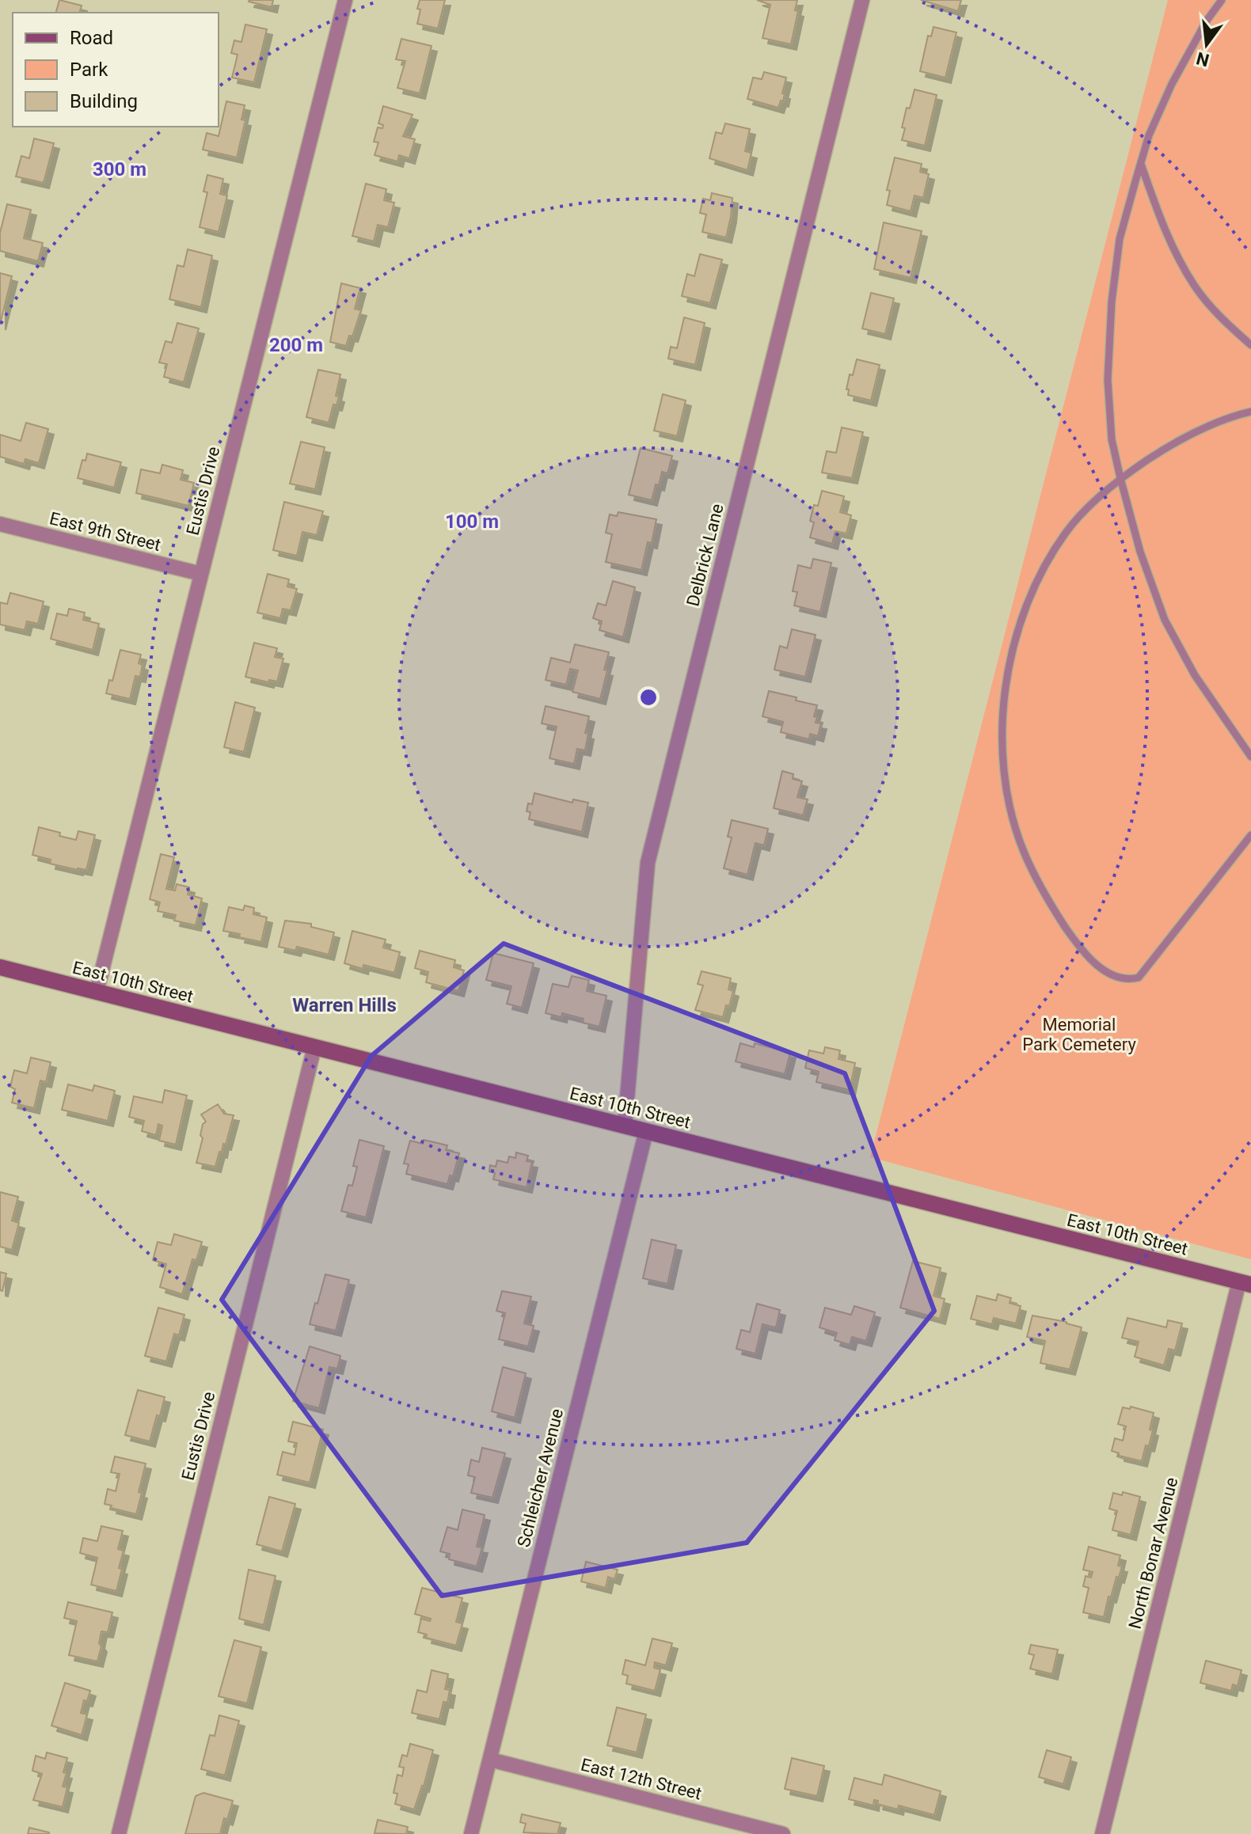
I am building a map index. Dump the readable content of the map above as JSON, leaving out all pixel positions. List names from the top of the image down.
{
  "streets": {
    "main road": ["East 10th Street"],
    "street": [
      "Eustis Drive",
      "East 9th Street",
      "Delbrick Lane",
      "Schleicher Avenue",
      "North Bonar Avenue",
      "East 12th Street"
    ]
  },
  "crossings": [
    ["Eustis Drive", "East 9th Street"],
    ["Eustis Drive", "East 10th Street"],
    ["Delbrick Lane", "East 10th Street"],
    ["East 10th Street", "Schleicher Avenue"],
    ["East 10th Street", "North Bonar Avenue"],
    ["Schleicher Avenue", "East 12th Street"]
  ],
  "districts": ["Warren Hills"],
  "parks": ["Memorial Park Cemetery"],
  "legend": ["Road", "Park", "Building"],
  "north": "bottom",
  "rings": ["300 m", "200 m", "100 m"]
}
